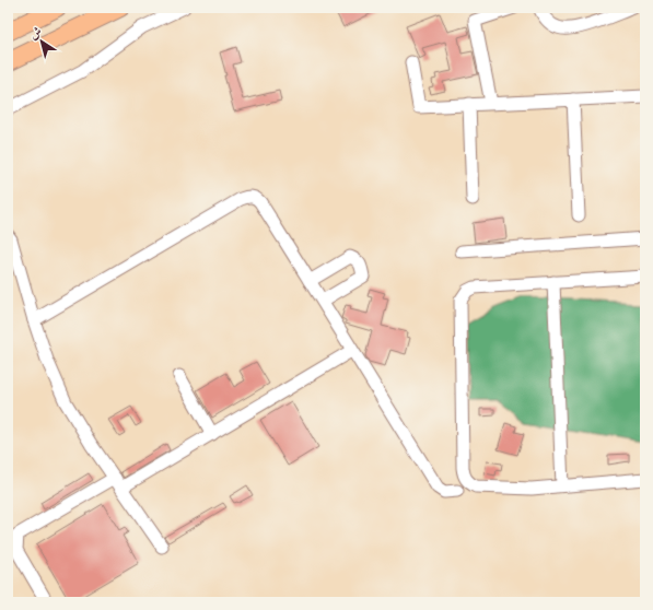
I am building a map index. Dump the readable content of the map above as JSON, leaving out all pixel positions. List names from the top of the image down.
{
  "north": "top left"
}
